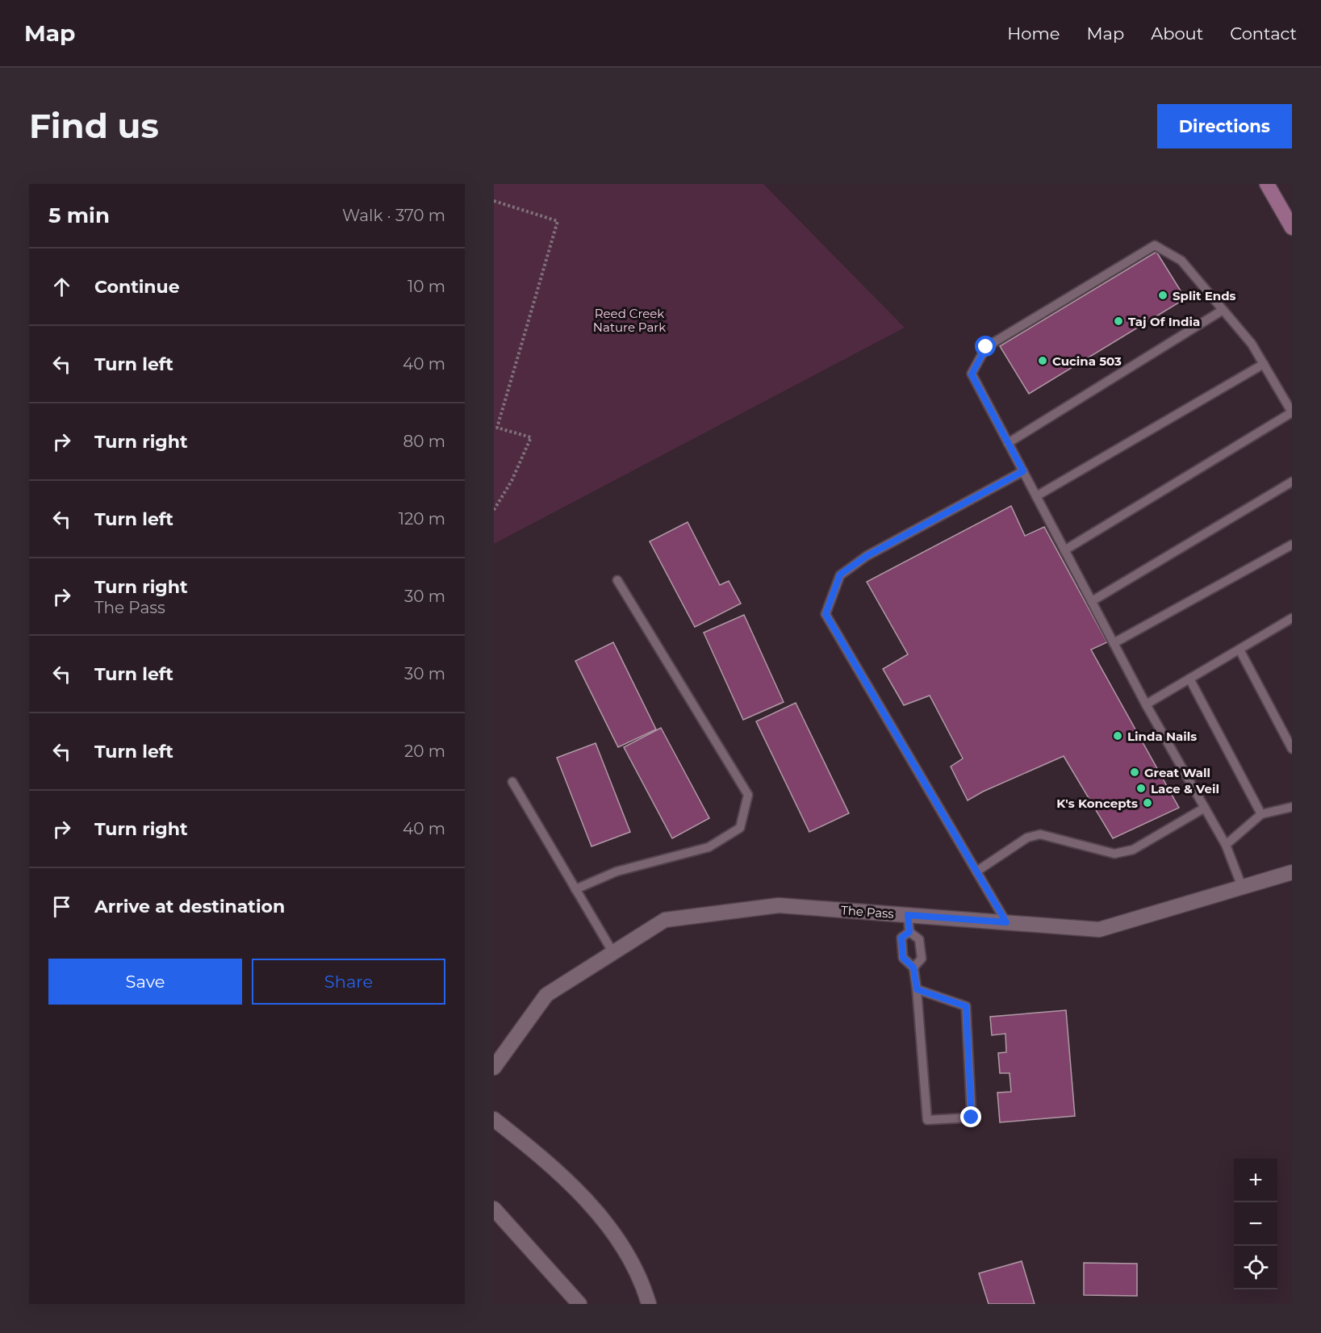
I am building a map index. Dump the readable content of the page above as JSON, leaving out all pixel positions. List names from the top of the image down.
{
  "streets": {
    "street": ["The Pass"]
  },
  "parks": ["Reed Creek Nature Park"],
  "places": [
    "Split Ends",
    "Taj Of India",
    "Cucina 503",
    "Linda Nails",
    "Great Wall",
    "Lace & Veil",
    "K's Koncepts"
  ],
  "page": {
    "header": "Map",
    "nav": [
      "Home",
      "Map",
      "About",
      "Contact"
    ],
    "buttons": [
      "Directions",
      ["Save", "Share"]
    ],
    "title": "Find us",
    "heading": ["5 min", "Walk · 370 m"],
    "list": [
      ["Continue", "10 m"],
      ["Turn left", "40 m"],
      ["Turn right", "80 m"],
      ["Turn left", "120 m"],
      ["Turn right", "The Pass", "30 m"],
      ["Turn left", "30 m"],
      ["Turn left", "20 m"],
      ["Turn right", "40 m"],
      "Arrive at destination"
    ],
    "map_buttons": ["+", "−"]
  }
}
